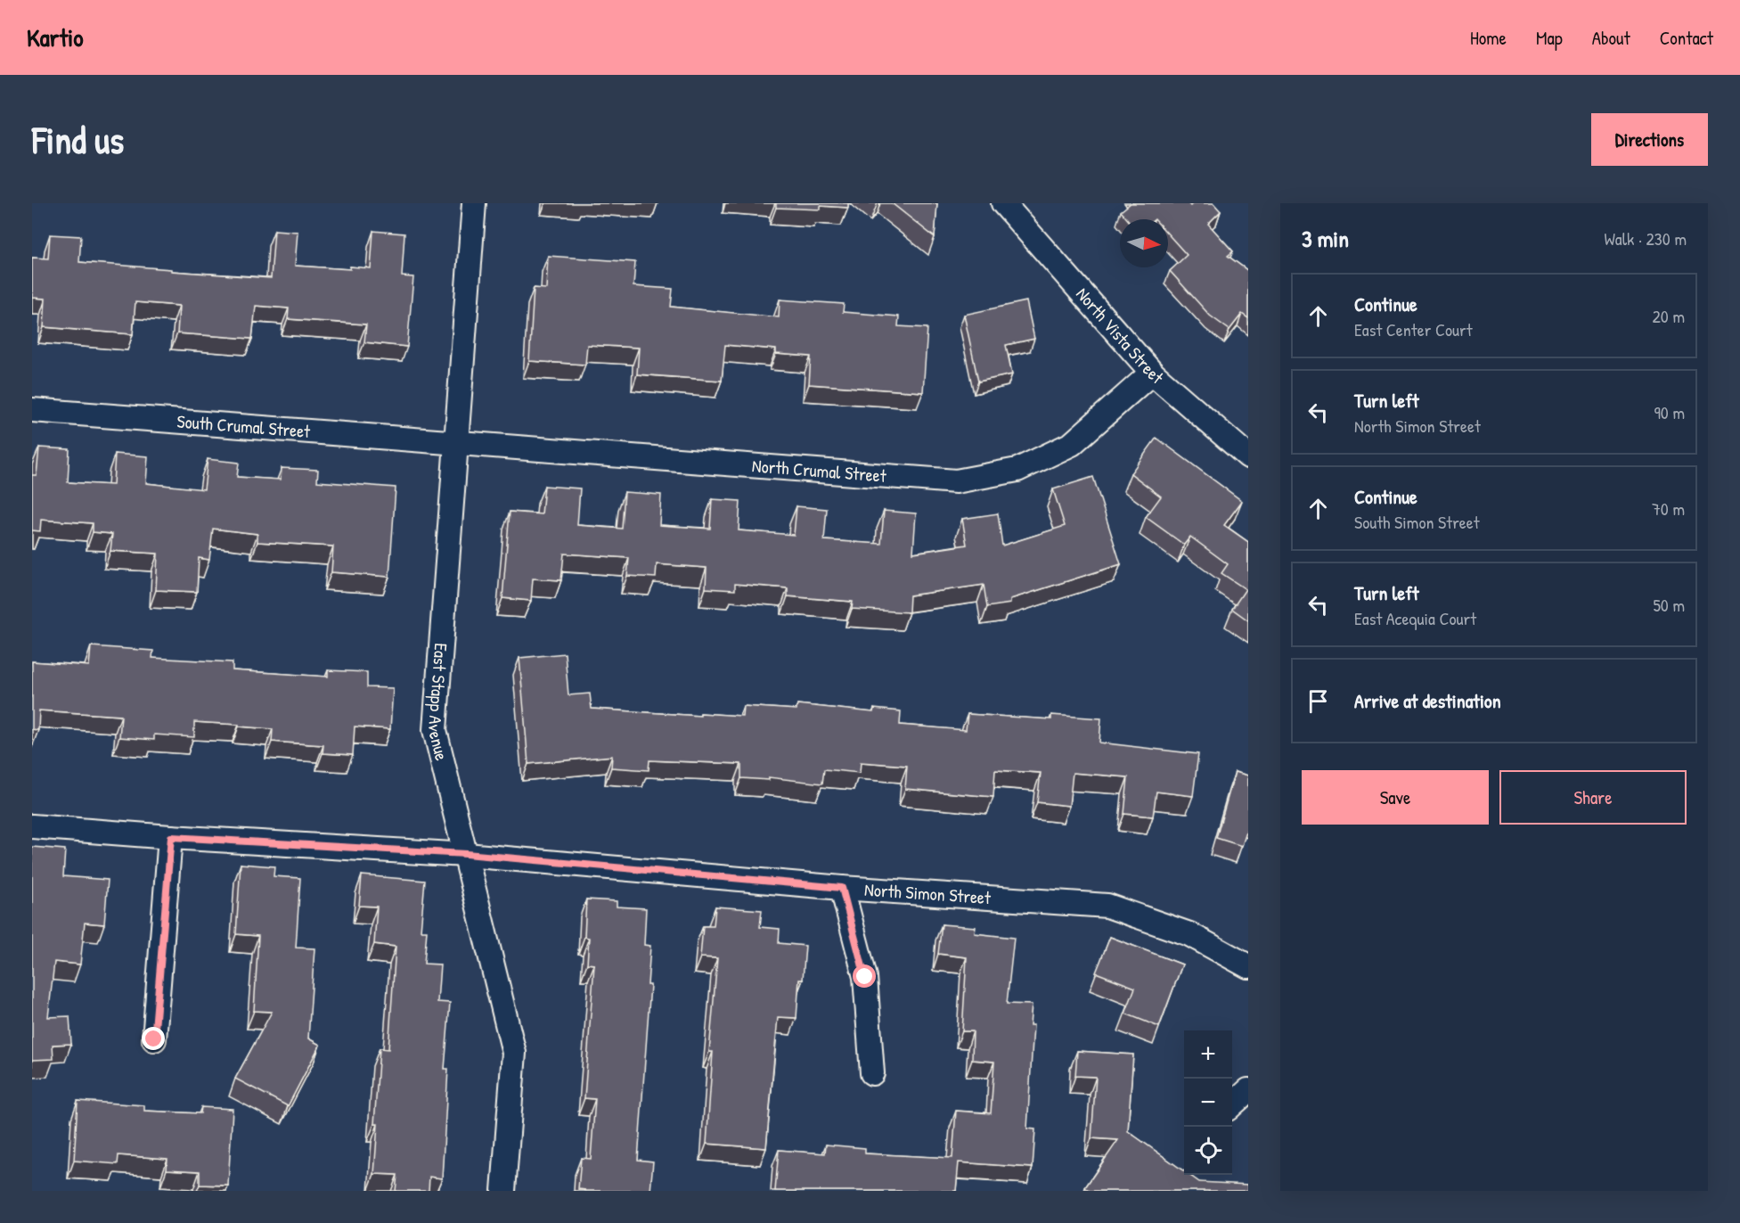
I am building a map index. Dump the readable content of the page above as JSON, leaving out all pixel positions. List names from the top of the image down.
{
  "streets": {
    "street": [
      "North Vista Street",
      "South Crumal Street",
      "North Crumal Street",
      "East Stapp Avenue",
      "North Simon Street"
    ]
  },
  "crossings": [
    ["North Vista Street", "North Crumal Street"],
    ["South Crumal Street", "North Crumal Street"],
    ["South Crumal Street", "East Stapp Avenue"],
    ["North Crumal Street", "East Stapp Avenue"],
    ["East Stapp Avenue", "North Simon Street"]
  ],
  "north": "right",
  "page": {
    "header": "Kartio",
    "nav": [
      "Home",
      "Map",
      "About",
      "Contact"
    ],
    "buttons": [
      "Directions",
      ["Save", "Share"]
    ],
    "title": "Find us",
    "heading": ["3 min", "Walk · 230 m"],
    "list": [
      ["Continue", "East Center Court", "20 m"],
      ["Turn left", "North Simon Street", "90 m"],
      ["Continue", "South Simon Street", "70 m"],
      ["Turn left", "East Acequia Court", "50 m"],
      "Arrive at destination"
    ],
    "map_buttons": ["+", "−"]
  }
}
